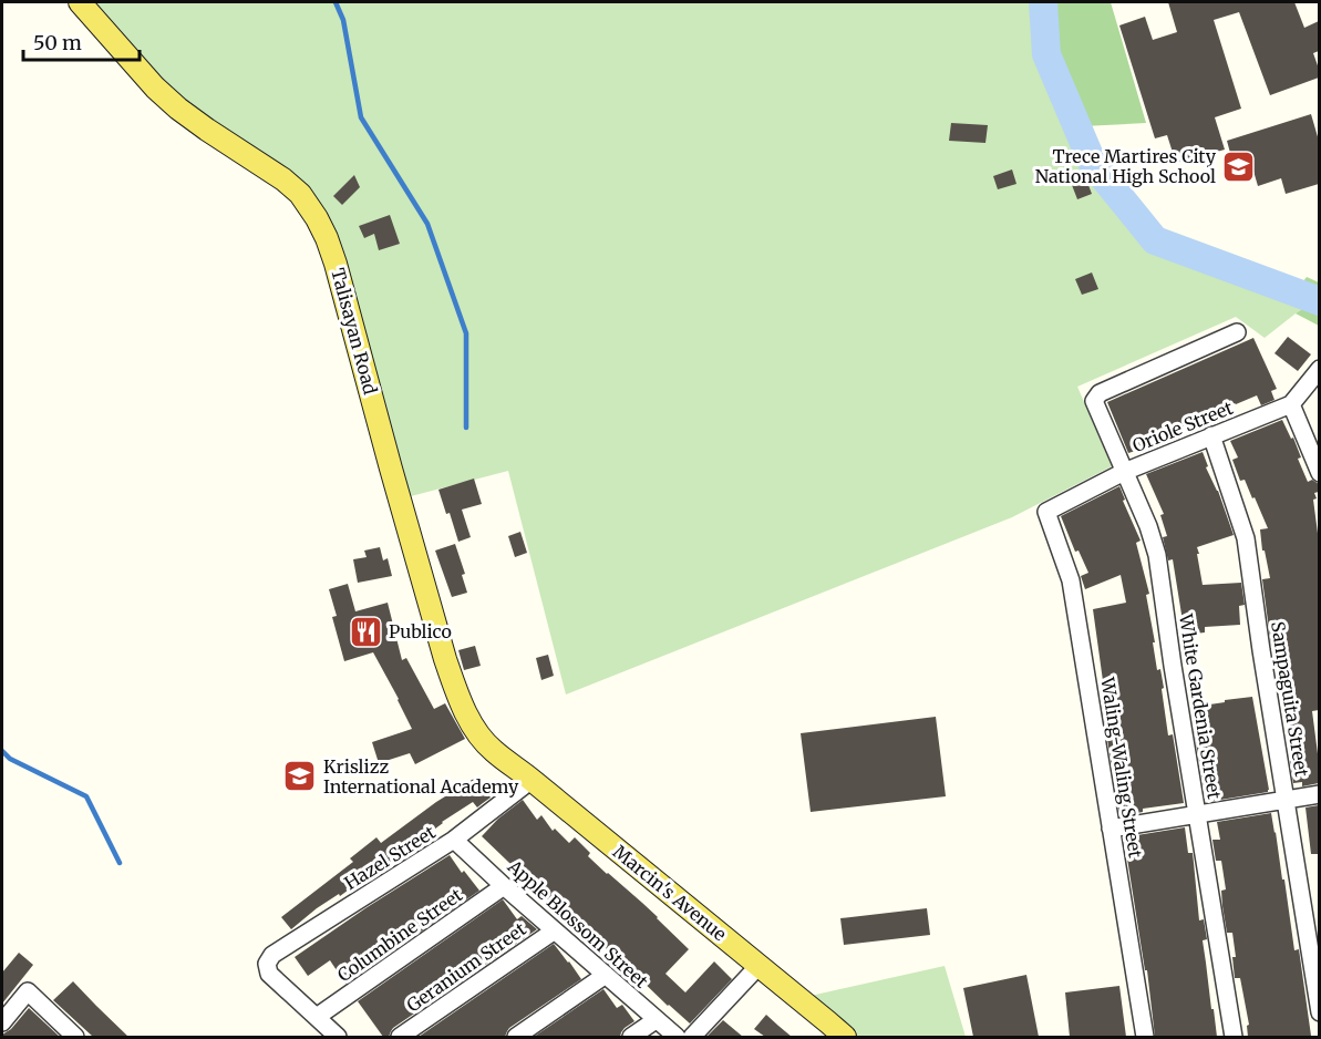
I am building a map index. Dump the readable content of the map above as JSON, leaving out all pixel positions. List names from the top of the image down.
{
  "streets": {
    "main road": ["Talisayan Road", "Marcin's Avenue"],
    "street": [
      "Oriole Street",
      "Sampaguita Street",
      "White Gardenia Street",
      "Waling-Waling Street",
      "Hazel Street",
      "Apple Blossom Street",
      "Columbine Street",
      "Geranium Street"
    ]
  },
  "crossings": [
    ["Talisayan Road", "Marcin's Avenue"],
    ["Oriole Street", "Sampaguita Street"],
    ["Oriole Street", "White Gardenia Street"],
    ["Oriole Street", "Waling-Waling Street"],
    ["Hazel Street", "Marcin's Avenue"],
    ["Hazel Street", "Apple Blossom Street"],
    ["Hazel Street", "Columbine Street"],
    ["Apple Blossom Street", "Columbine Street"],
    ["Apple Blossom Street", "Geranium Street"]
  ],
  "places": {
    "school or university": ["Trece Martires City National High School", "Krislizz International Academy"],
    "restaurant": ["Publico"]
  },
  "scale_bar": "50 m"
}
